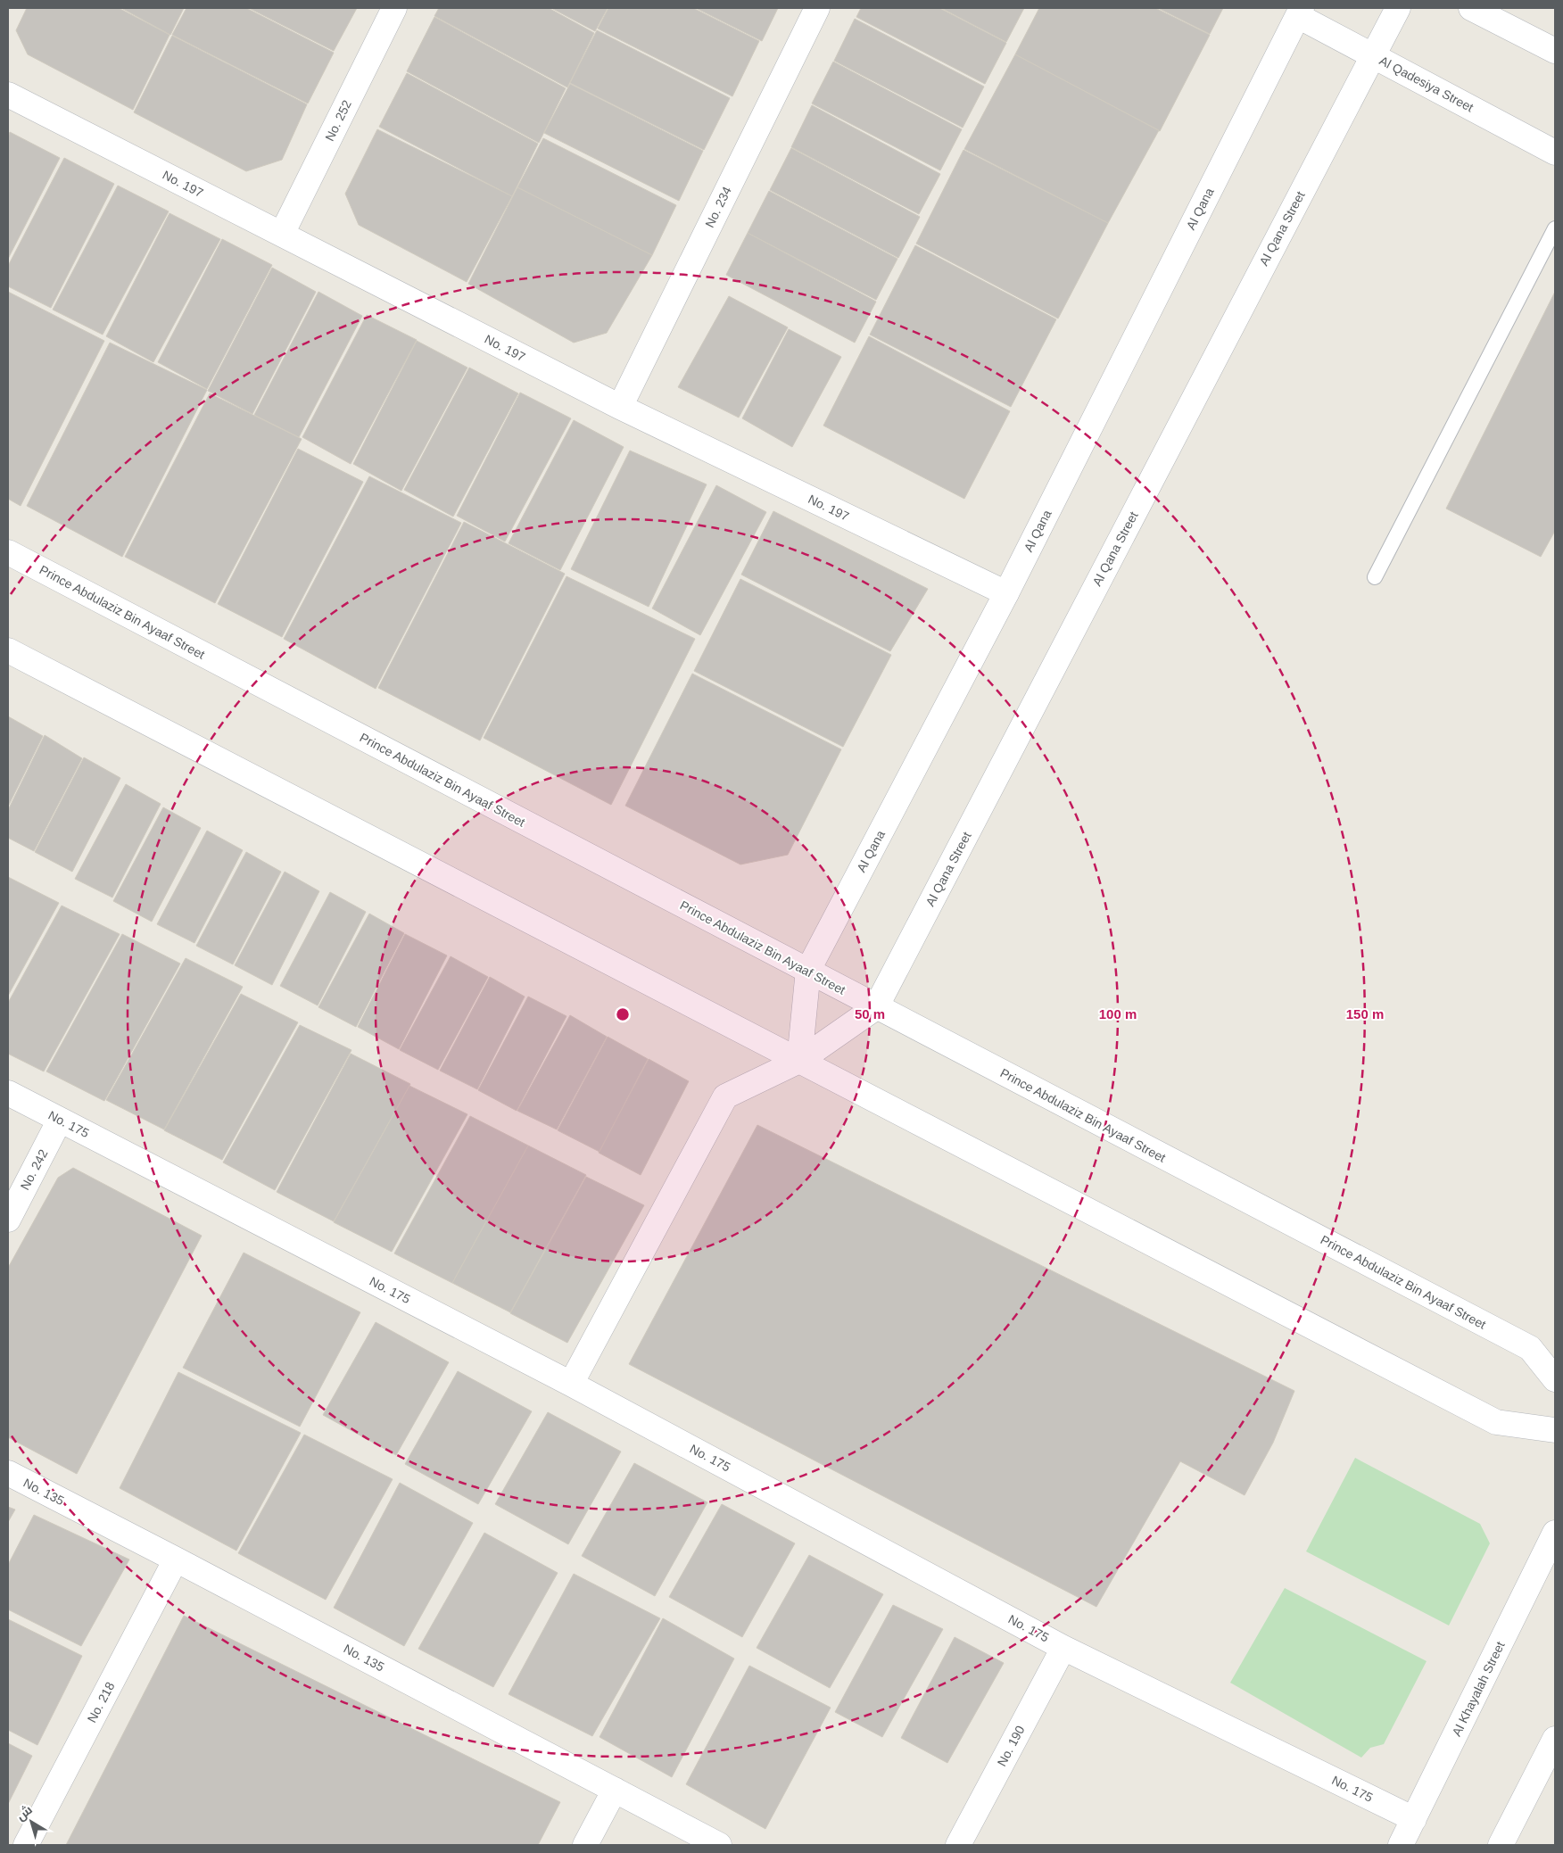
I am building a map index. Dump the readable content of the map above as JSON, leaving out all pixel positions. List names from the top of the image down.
{
  "streets": {
    "street": [
      "Al Qadesiya Street",
      "No. 252",
      "No. 197",
      "No. 234",
      "Al Qana",
      "Al Qana Street",
      "Prince Abdulaziz Bin Ayaaf Street",
      "No. 175",
      "No. 242",
      "No. 135",
      "Al Khayalah Street",
      "No. 218",
      "No. 190"
    ]
  },
  "crossings": [
    ["Al Qadesiya Street", "Al Qana"],
    ["Al Qadesiya Street", "Al Qana Street"],
    ["No. 252", "No. 197"],
    ["No. 197", "No. 234"],
    ["No. 197", "Al Qana"],
    ["Al Qana", "Al Qana Street"],
    ["Al Qana", "Prince Abdulaziz Bin Ayaaf Street"],
    ["Al Qana Street", "Prince Abdulaziz Bin Ayaaf Street"],
    ["Al Qana Street", "No. 175"],
    ["No. 175", "No. 242"],
    ["No. 175", "Al Khayalah Street"],
    ["No. 175", "No. 190"],
    ["No. 135", "No. 218"]
  ],
  "north": "top left",
  "rings": ["50 m", "100 m", "150 m"]
}
